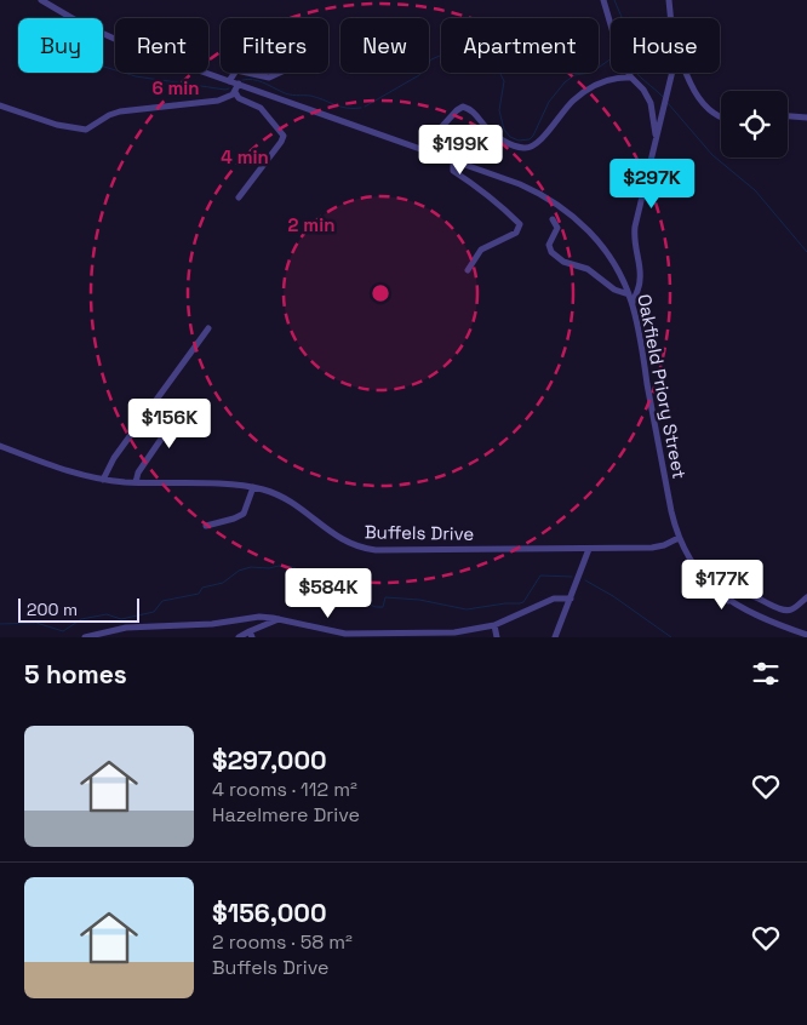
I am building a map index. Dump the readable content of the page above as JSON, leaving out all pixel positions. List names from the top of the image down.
{
  "streets": {
    "street": ["Oakfield Priory Street", "Buffels Drive"]
  },
  "crossings": [
    ["Oakfield Priory Street", "Buffels Drive"]
  ],
  "scale_bar": "200 m",
  "page": {
    "chip": [
      "Buy",
      "Rent",
      "Filters",
      "New",
      "Apartment",
      "House"
    ],
    "price": [
      "$199K",
      "$297K",
      "$156K",
      "$177K",
      "$584K"
    ],
    "scale": "200 m",
    "heading": "5 homes",
    "list": [
      {
        "name": "$297,000",
        "note": "4 rooms · 112 m² · Hazelmere Drive"
      },
      {
        "name": "$156,000",
        "note": "2 rooms · 58 m² · Buffels Drive"
      }
    ]
  },
  "rings": ["6 min", "4 min", "2 min"]
}
